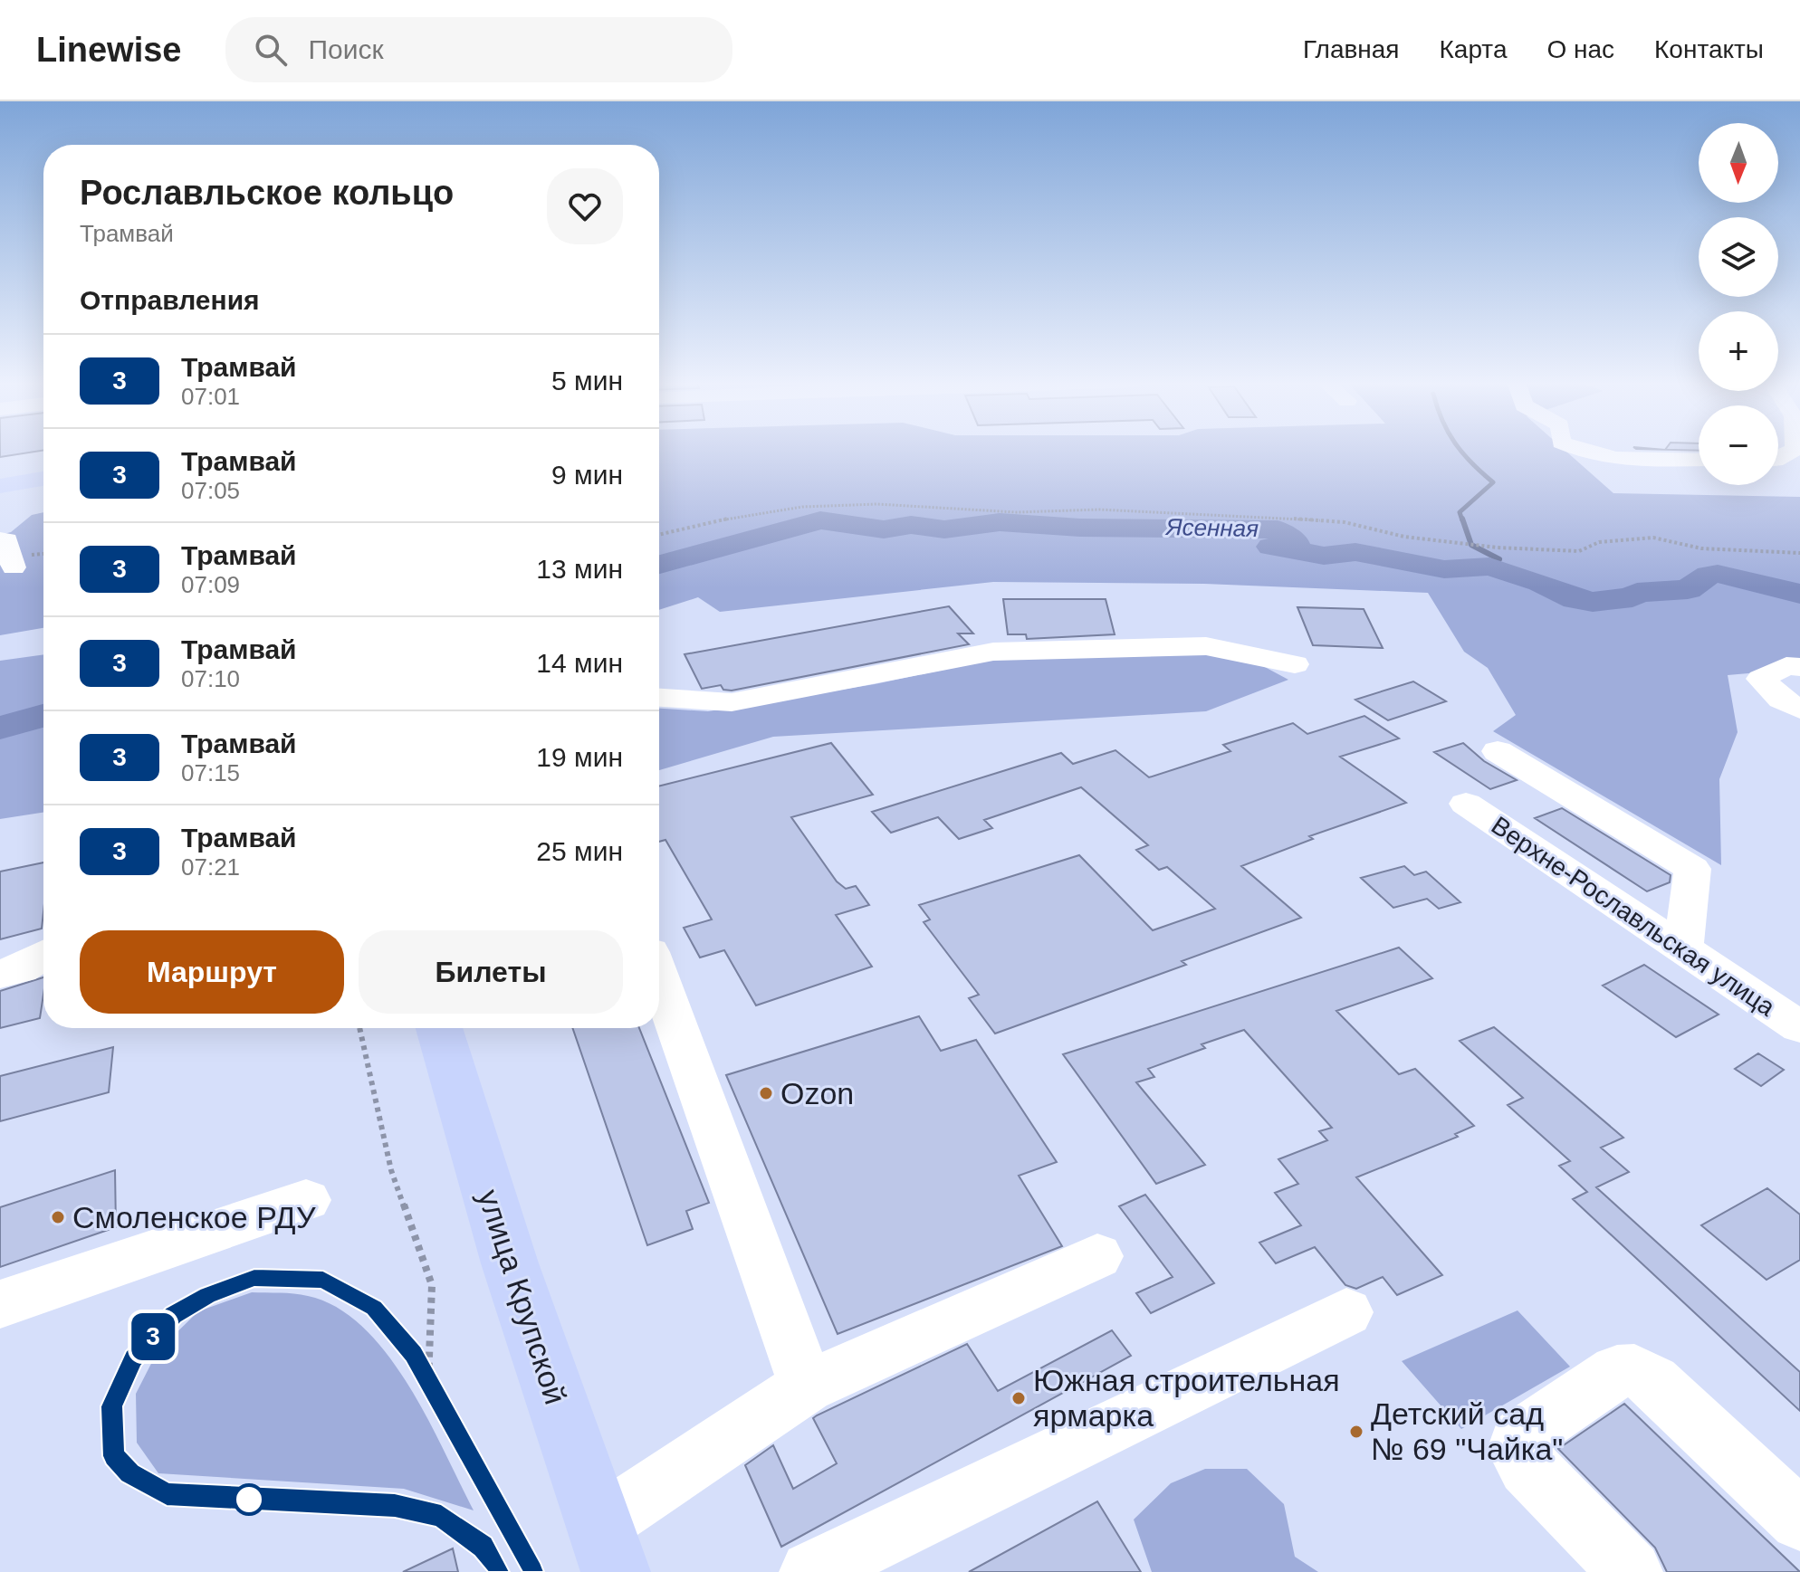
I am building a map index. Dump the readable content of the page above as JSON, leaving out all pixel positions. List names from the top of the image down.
{
  "streets": {
    "main road": ["улица Крупской"],
    "street": ["Верхне-Рославльская улица"]
  },
  "water": ["Ясенная"],
  "places": [
    "Ozon",
    "Смоленское РДУ",
    "Южная строительная ярмарка",
    "Детский сад № 69 \"Чайка\""
  ],
  "lines": ["tram line 3"],
  "north": "bottom",
  "page": {
    "header": "Linewise",
    "search": "Поиск",
    "nav": [
      "Главная",
      "Карта",
      "О нас",
      "Контакты"
    ],
    "on_map": "3",
    "map_buttons": ["+", "−"],
    "heading": [
      ["Рославльское кольцо", "Трамвай"],
      "Отправления"
    ],
    "list": [
      {
        "mark": "3",
        "name": "Трамвай",
        "note": "07:01",
        "value": "5 мин"
      },
      {
        "mark": "3",
        "name": "Трамвай",
        "note": "07:05",
        "value": "9 мин"
      },
      {
        "mark": "3",
        "name": "Трамвай",
        "note": "07:09",
        "value": "13 мин"
      },
      {
        "mark": "3",
        "name": "Трамвай",
        "note": "07:10",
        "value": "14 мин"
      },
      {
        "mark": "3",
        "name": "Трамвай",
        "note": "07:15",
        "value": "19 мин"
      },
      {
        "mark": "3",
        "name": "Трамвай",
        "note": "07:21",
        "value": "25 мин"
      }
    ],
    "buttons": ["Маршрут", "Билеты"]
  }
}
